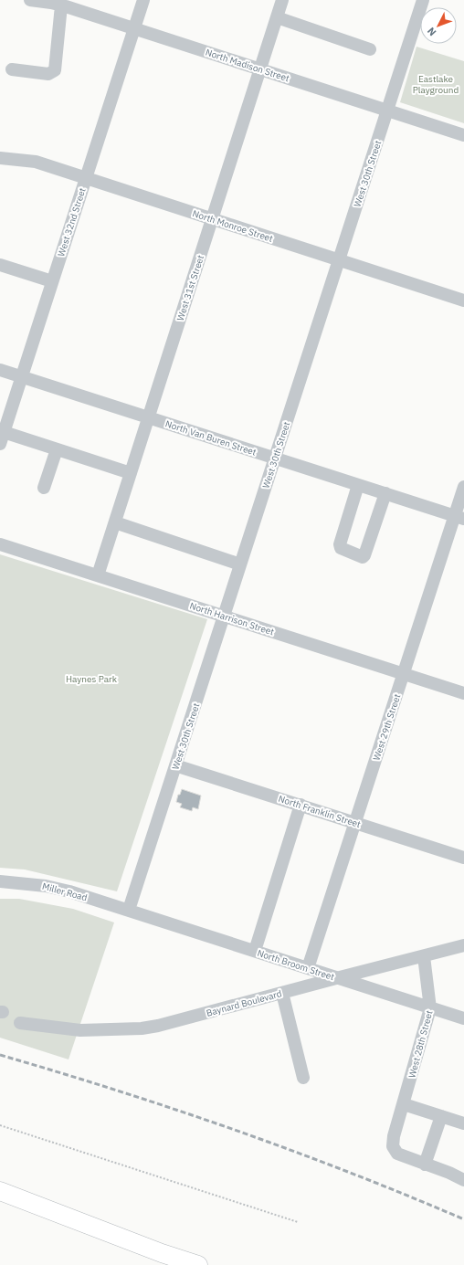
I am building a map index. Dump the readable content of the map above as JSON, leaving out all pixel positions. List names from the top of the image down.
{
  "streets": {
    "street": [
      "North Madison Street",
      "West 30th Street",
      "West 32nd Street",
      "North Monroe Street",
      "West 31st Street",
      "North Van Buren Street",
      "North Harrison Street",
      "West 29th Street",
      "North Franklin Street",
      "Miller Road",
      "North Broom Street",
      "Baynard Boulevard",
      "West 28th Street"
    ]
  },
  "crossings": [
    ["North Madison Street", "West 30th Street"],
    ["North Madison Street", "West 32nd Street"],
    ["North Madison Street", "West 31st Street"],
    ["West 30th Street", "North Monroe Street"],
    ["West 30th Street", "North Van Buren Street"],
    ["West 30th Street", "North Harrison Street"],
    ["West 30th Street", "North Franklin Street"],
    ["West 30th Street", "Miller Road"],
    ["West 30th Street", "North Broom Street"],
    ["West 32nd Street", "North Monroe Street"],
    ["West 32nd Street", "North Van Buren Street"],
    ["North Monroe Street", "West 31st Street"],
    ["West 31st Street", "North Van Buren Street"],
    ["West 31st Street", "North Harrison Street"],
    ["North Van Buren Street", "West 29th Street"],
    ["North Harrison Street", "West 29th Street"],
    ["West 29th Street", "North Franklin Street"],
    ["West 29th Street", "North Broom Street"],
    ["Miller Road", "North Broom Street"],
    ["North Broom Street", "Baynard Boulevard"],
    ["North Broom Street", "West 28th Street"],
    ["Baynard Boulevard", "West 28th Street"]
  ],
  "parks": ["Eastlake Playground", "Haynes Park"],
  "north": "bottom left"
}
